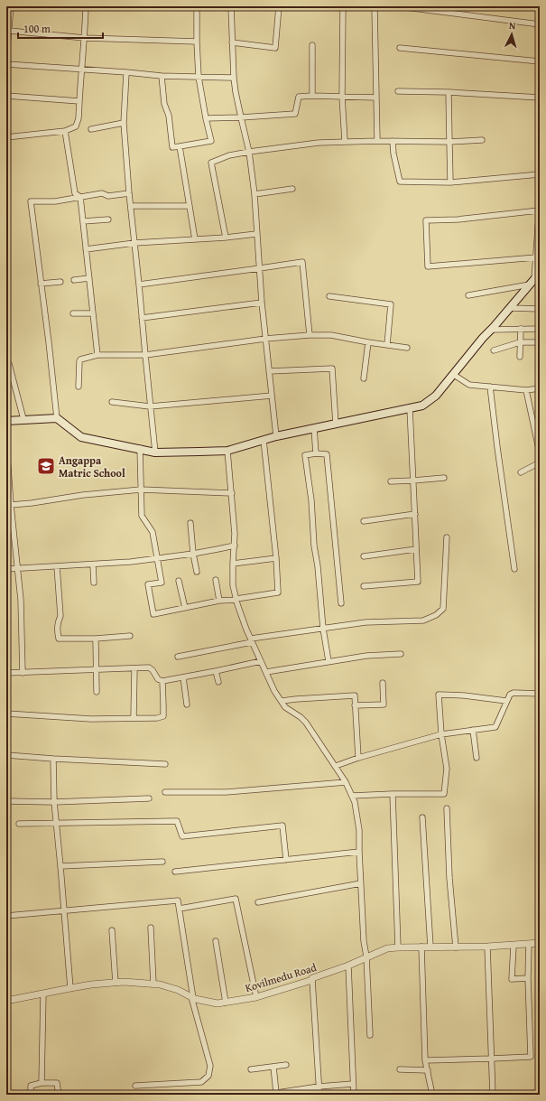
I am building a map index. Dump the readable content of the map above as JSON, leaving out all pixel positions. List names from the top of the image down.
{
  "streets": {
    "street": ["Kovilmedu Road"]
  },
  "places": {
    "school or university": ["Angappa Matric School"]
  },
  "scale_bar": "100 m",
  "north": "top"
}
